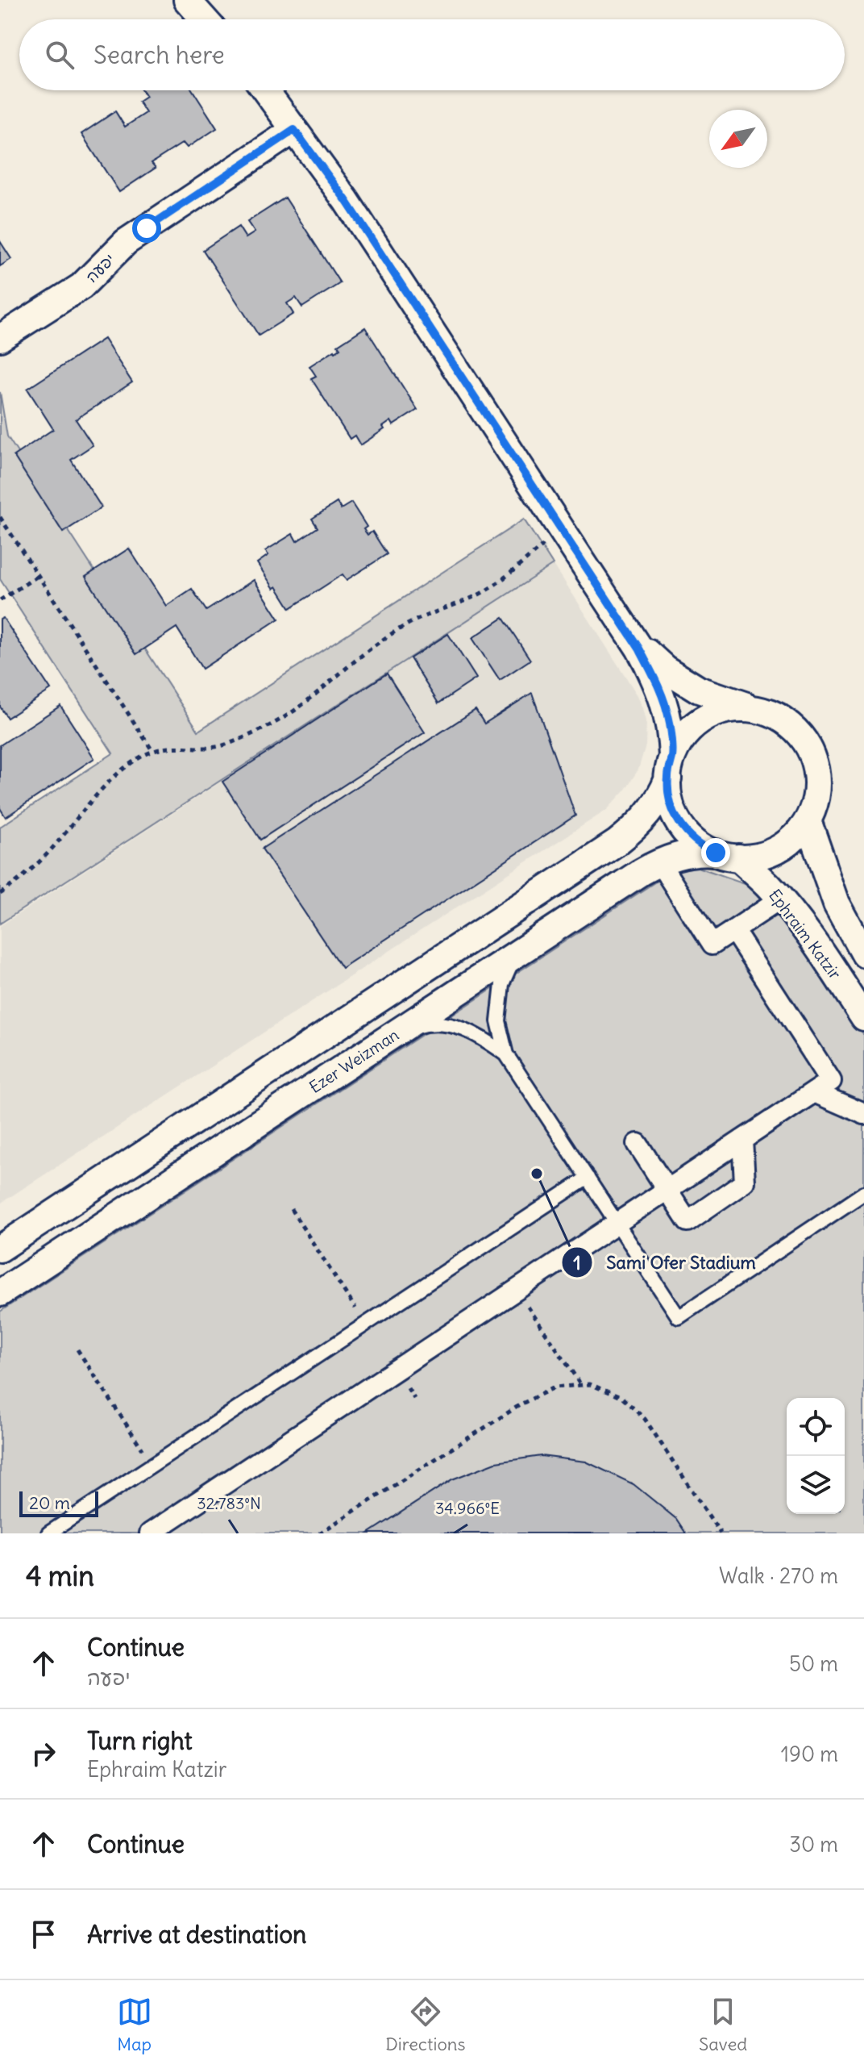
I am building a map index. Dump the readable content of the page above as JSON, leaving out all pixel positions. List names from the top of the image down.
{
  "streets": {
    "street": ["יפעה", "Ephraim Katzir", "Ezer Weizman"]
  },
  "crossings": [
    ["Ephraim Katzir", "Ezer Weizman"]
  ],
  "places": ["Sami Ofer Stadium"],
  "scale_bar": "20 m",
  "north": "bottom left",
  "page": {
    "search": "Search here",
    "scale": "20 m",
    "heading": ["4 min", "Walk · 270 m"],
    "list": [
      ["Continue", "יפעה", "50 m"],
      ["Turn right", "Ephraim Katzir", "190 m"],
      ["Continue", "30 m"],
      "Arrive at destination"
    ],
    "nav": ["Map", "Directions", "Saved"]
  },
  "coordinates": ["32.783°N", "34.966°E"]
}
